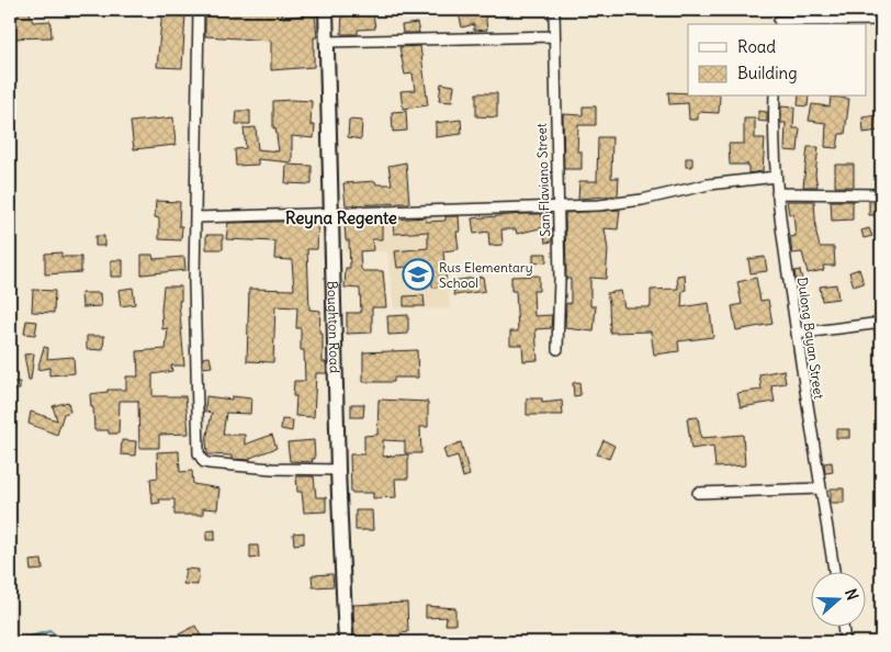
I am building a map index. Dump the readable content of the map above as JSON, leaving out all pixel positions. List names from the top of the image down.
{
  "streets": {
    "main road": ["Boughton Road"],
    "street": ["San Flaviano Street", "Dulong Bayan Street"]
  },
  "districts": ["Reyna Regente"],
  "places": {
    "school or university": ["Rus Elementary School"]
  },
  "legend": ["Road", "Building"],
  "north": "right"
}
